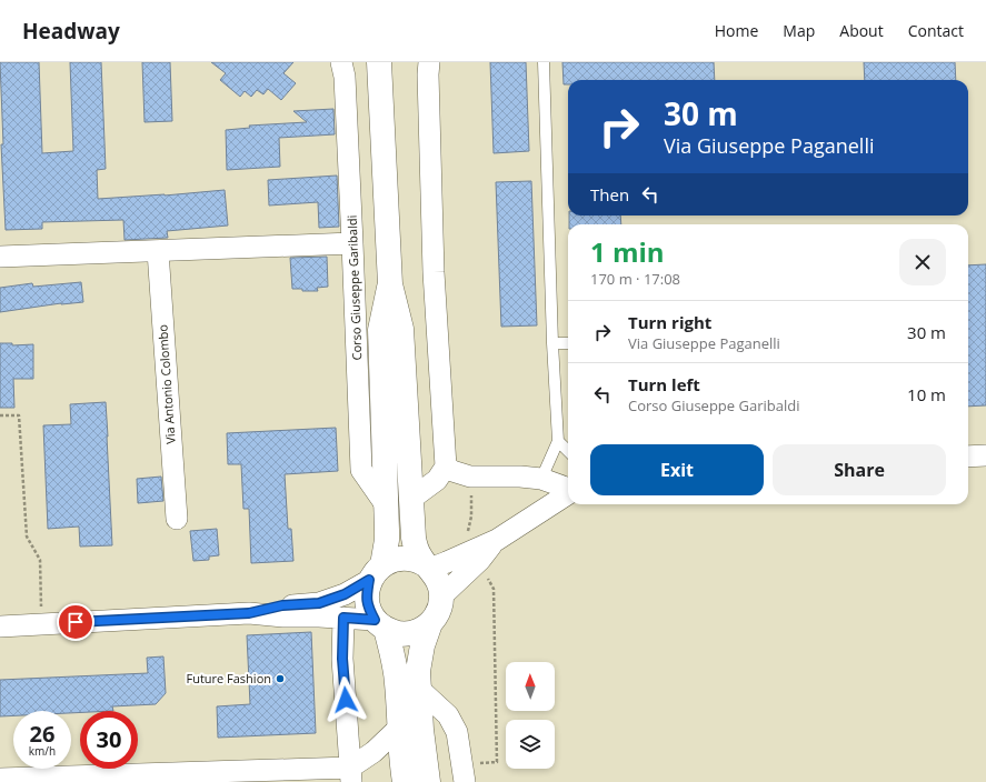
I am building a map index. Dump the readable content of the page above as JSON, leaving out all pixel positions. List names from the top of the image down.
{
  "streets": {
    "street": ["Corso Giuseppe Garibaldi", "Via Antonio Colombo"]
  },
  "places": ["Future Fashion"],
  "north": "top",
  "page": {
    "header": "Headway",
    "nav": [
      "Home",
      "Map",
      "About",
      "Contact"
    ],
    "turn": ["30 m", "Via Giuseppe Paganelli"],
    "then": "Then",
    "heading": ["1 min", "170 m · 17:08"],
    "list": [
      {
        "name": "Turn right",
        "note": "Via Giuseppe Paganelli",
        "value": "30 m"
      },
      {
        "name": "Turn left",
        "note": "Corso Giuseppe Garibaldi",
        "value": "10 m"
      }
    ],
    "buttons": ["Exit", "Share"],
    "speed": "26 km/h",
    "limit": "30"
  }
}
